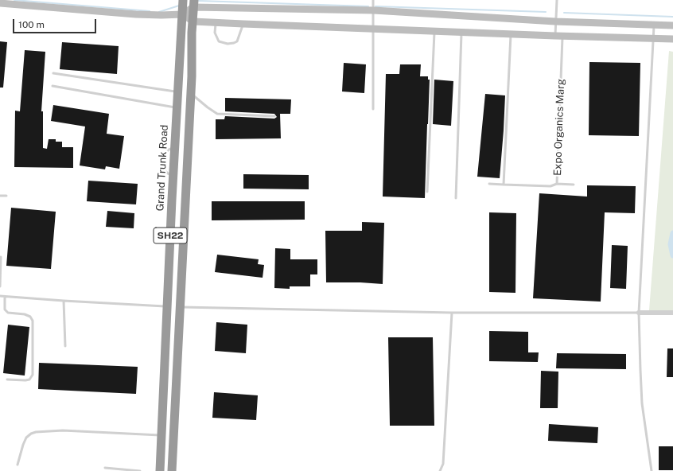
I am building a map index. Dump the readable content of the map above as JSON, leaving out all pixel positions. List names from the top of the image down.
{
  "streets": {
    "highway": ["Grand Trunk Road", "SH22"],
    "lane": ["Expo Organics Marg"]
  },
  "scale_bar": "100 m"
}
